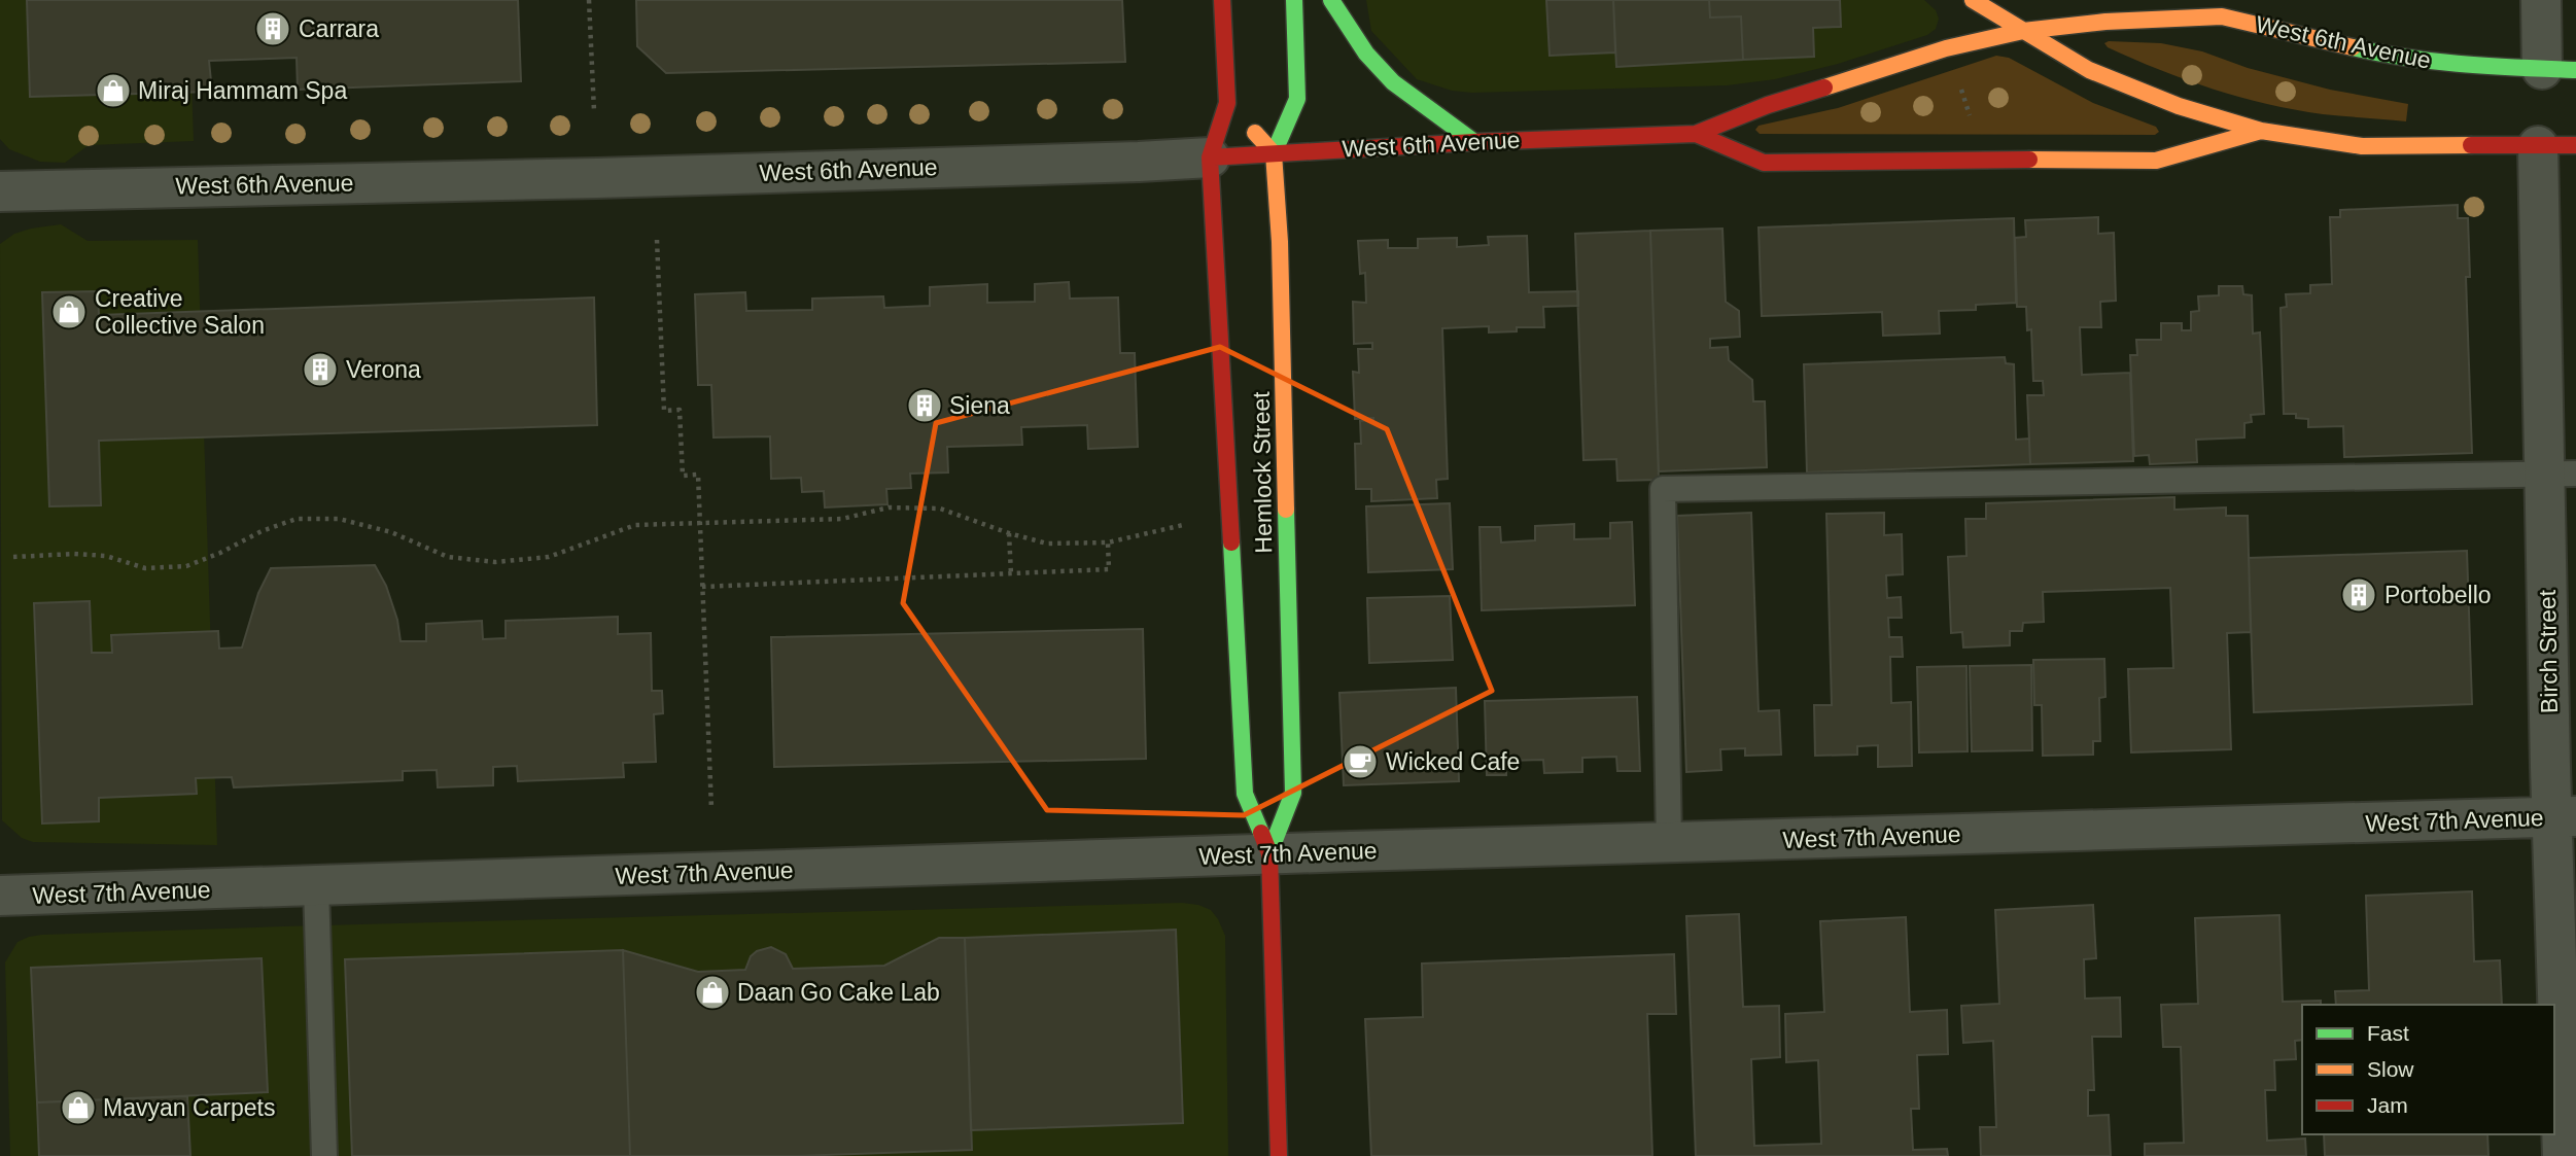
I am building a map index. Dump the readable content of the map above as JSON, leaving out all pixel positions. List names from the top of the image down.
{
  "streets": {
    "main road": ["West 6th Avenue", "Hemlock Street"],
    "street": ["Birch Street", "West 7th Avenue"]
  },
  "crossings": [
    ["West 6th Avenue", "Hemlock Street"],
    ["West 6th Avenue", "Birch Street"],
    ["Hemlock Street", "West 7th Avenue"],
    ["Birch Street", "West 7th Avenue"]
  ],
  "places": {
    "building": [
      "Carrara",
      "Verona",
      "Siena",
      "Portobello"
    ],
    "shop": [
      "Miraj Hammam Spa",
      "Creative Collective Salon",
      "Daan Go Cake Lab",
      "Mavyan Carpets"
    ],
    "cafe": ["Wicked Cafe"]
  },
  "legend": ["Fast", "Slow", "Jam"]
}
